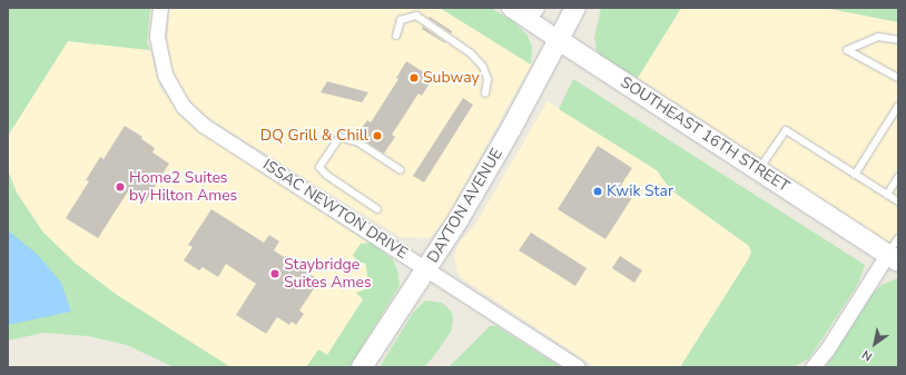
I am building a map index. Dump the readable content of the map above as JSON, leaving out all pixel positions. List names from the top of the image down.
{
  "streets": {
    "main road": ["SOUTHEAST 16TH STREET", "DAYTON AVENUE"],
    "street": ["ISSAC NEWTON DRIVE"]
  },
  "crossings": [
    ["SOUTHEAST 16TH STREET", "DAYTON AVENUE"],
    ["DAYTON AVENUE", "ISSAC NEWTON DRIVE"]
  ],
  "places": [
    "Subway",
    "DQ Grill & Chill",
    "Home2 Suites by Hilton Ames",
    "Kwik Star",
    "Staybridge Suites Ames"
  ],
  "north": "bottom left"
}
